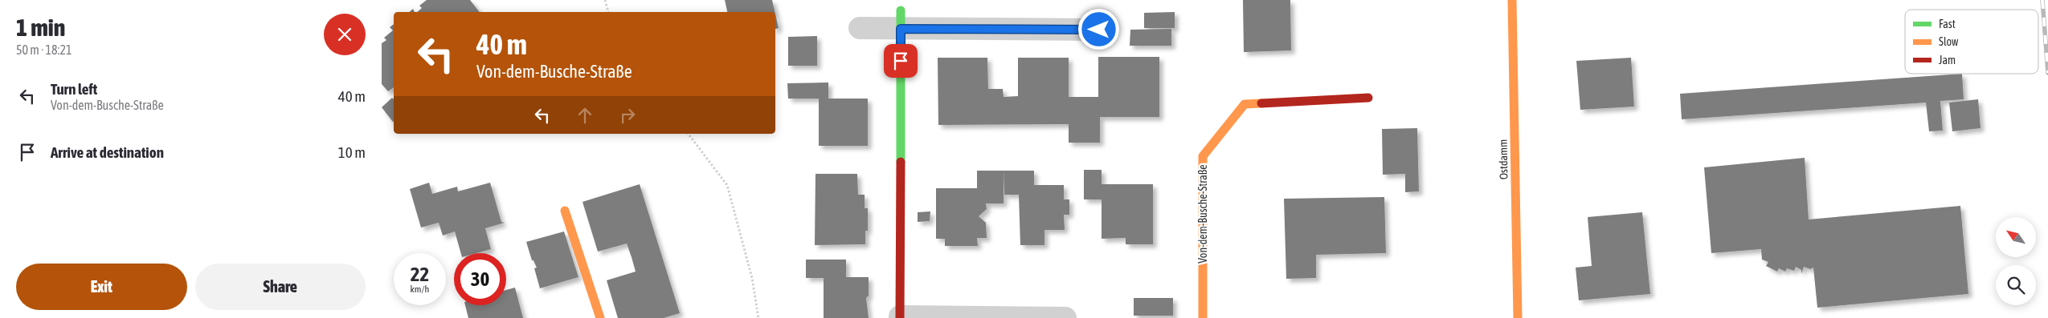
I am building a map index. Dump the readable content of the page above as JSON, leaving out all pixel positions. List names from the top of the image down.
{
  "streets": {
    "street": ["Ostdamm", "Von-dem-Busche-Straße"]
  },
  "legend": ["Fast", "Slow", "Jam"],
  "north": "top left",
  "page": {
    "heading": ["1 min", "50 m · 18:21"],
    "turn": ["40 m", "Von-dem-Busche-Straße"],
    "list": [
      {
        "name": "Turn left",
        "note": "Von-dem-Busche-Straße",
        "value": "40 m"
      },
      {
        "name": "Arrive at destination",
        "value": "10 m"
      }
    ],
    "speed": "22 km/h",
    "limit": "30",
    "buttons": ["Exit", "Share"]
  }
}
